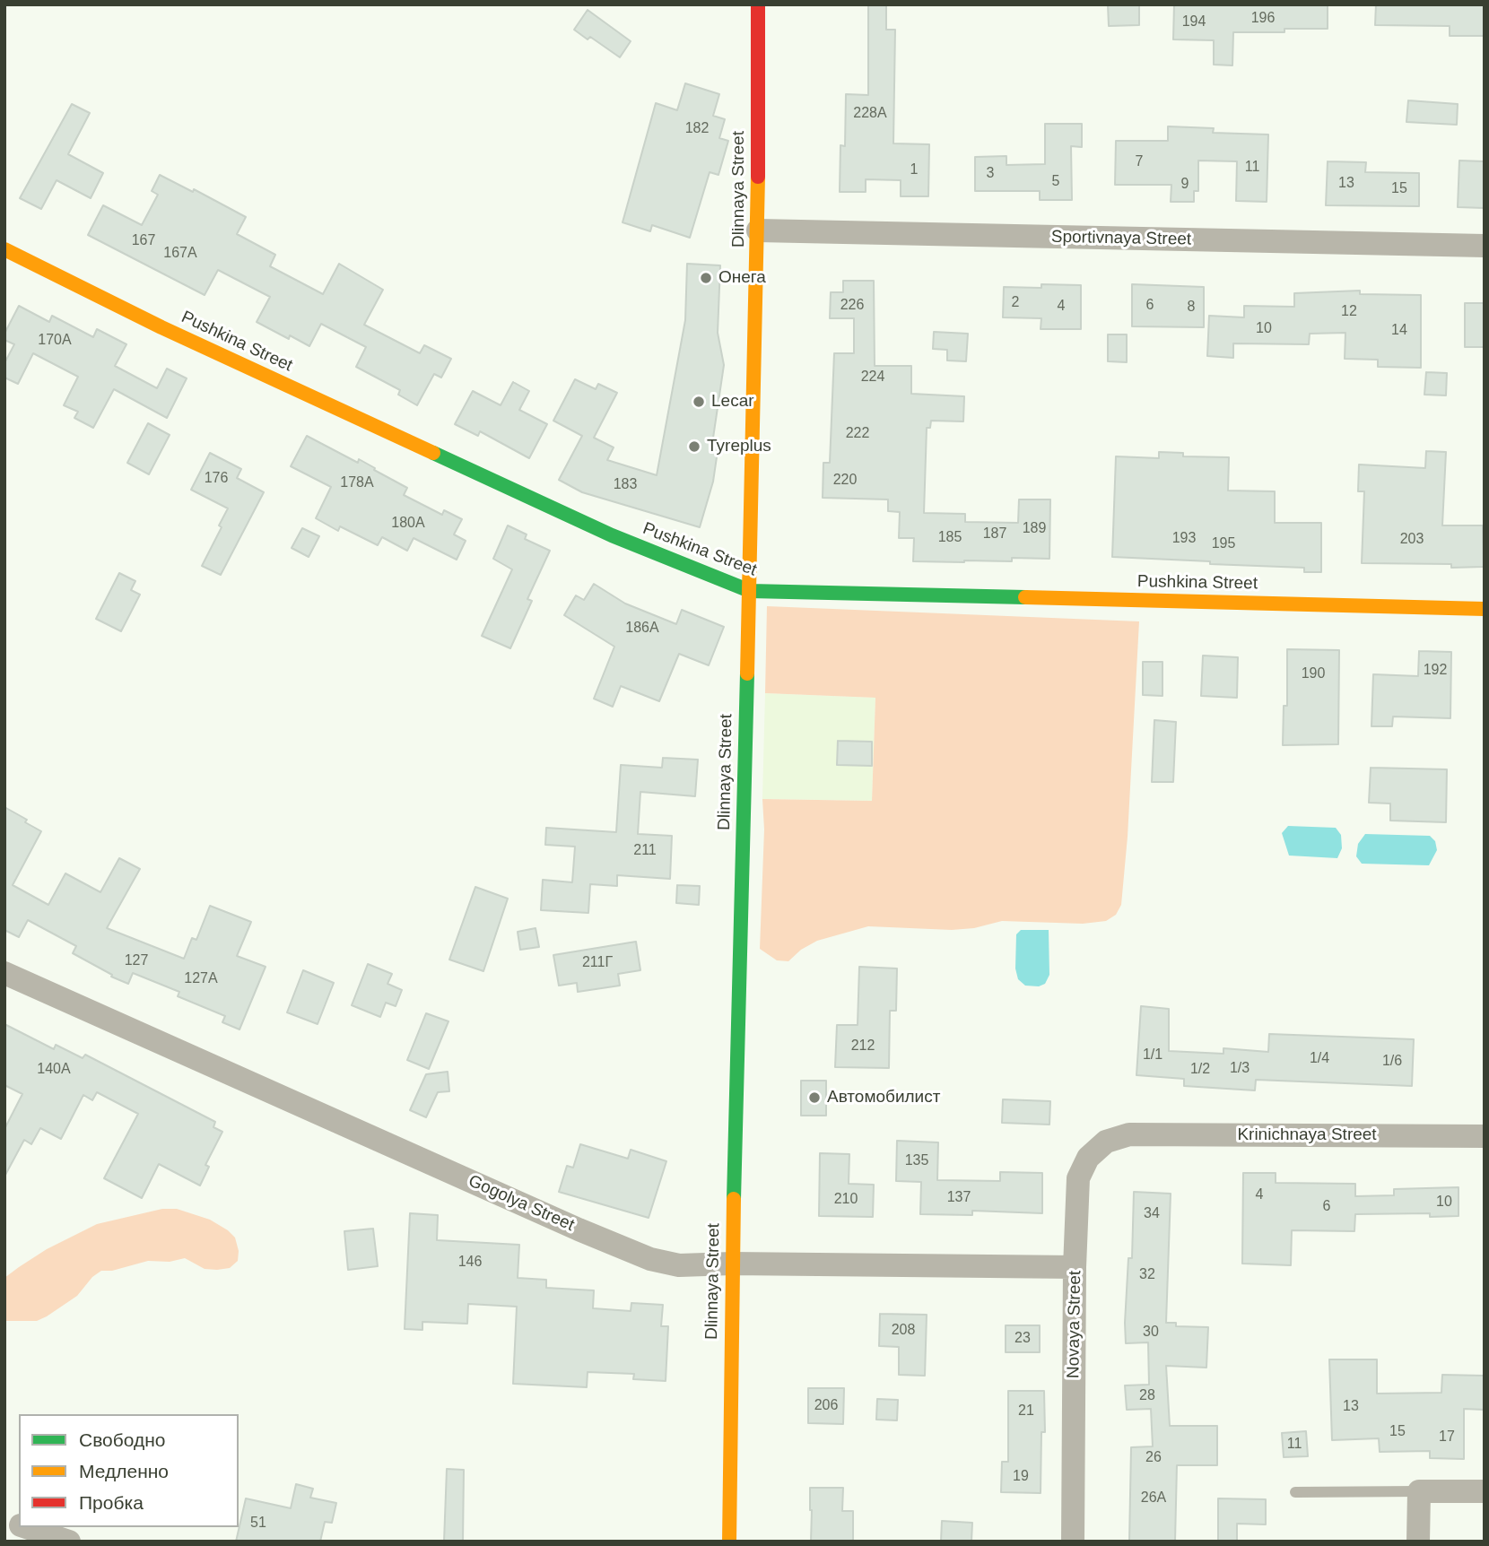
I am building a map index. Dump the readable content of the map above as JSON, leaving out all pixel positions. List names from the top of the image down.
{
  "streets": {
    "street": [
      "Dlinnaya Street",
      "Sportivnaya Street",
      "Pushkina Street",
      "Krinichnaya Street",
      "Gogolya Street",
      "Novaya Street"
    ]
  },
  "crossings": [
    ["Dlinnaya Street", "Sportivnaya Street"],
    ["Dlinnaya Street", "Pushkina Street"],
    ["Dlinnaya Street", "Gogolya Street"],
    ["Krinichnaya Street", "Novaya Street"],
    ["Gogolya Street", "Novaya Street"]
  ],
  "places": [
    "Онега",
    "Lecar",
    "Tyreplus",
    "Автомобилист"
  ],
  "house_numbers": [
    "196",
    "194",
    "228А",
    "182",
    "7",
    "11",
    "1",
    "3",
    "5",
    "13",
    "9",
    "15",
    "167",
    "167А",
    "2",
    "226",
    "6",
    "4",
    "8",
    "12",
    "10",
    "14",
    "170А",
    "224",
    "222",
    "176",
    "220",
    "178А",
    "183",
    "180А",
    "189",
    "187",
    "185",
    "193",
    "203",
    "195",
    "186А",
    "192",
    "190",
    "211",
    "127",
    "211Г",
    "127А",
    "212",
    "1/1",
    "1/4",
    "1/6",
    "1/3",
    "140А",
    "1/2",
    "135",
    "4",
    "137",
    "210",
    "10",
    "6",
    "34",
    "146",
    "32",
    "208",
    "30",
    "23",
    "28",
    "206",
    "13",
    "21",
    "15",
    "17",
    "11",
    "26",
    "19",
    "26А",
    "51"
  ],
  "legend": ["Свободно", "Медленно", "Пробка"]
}
